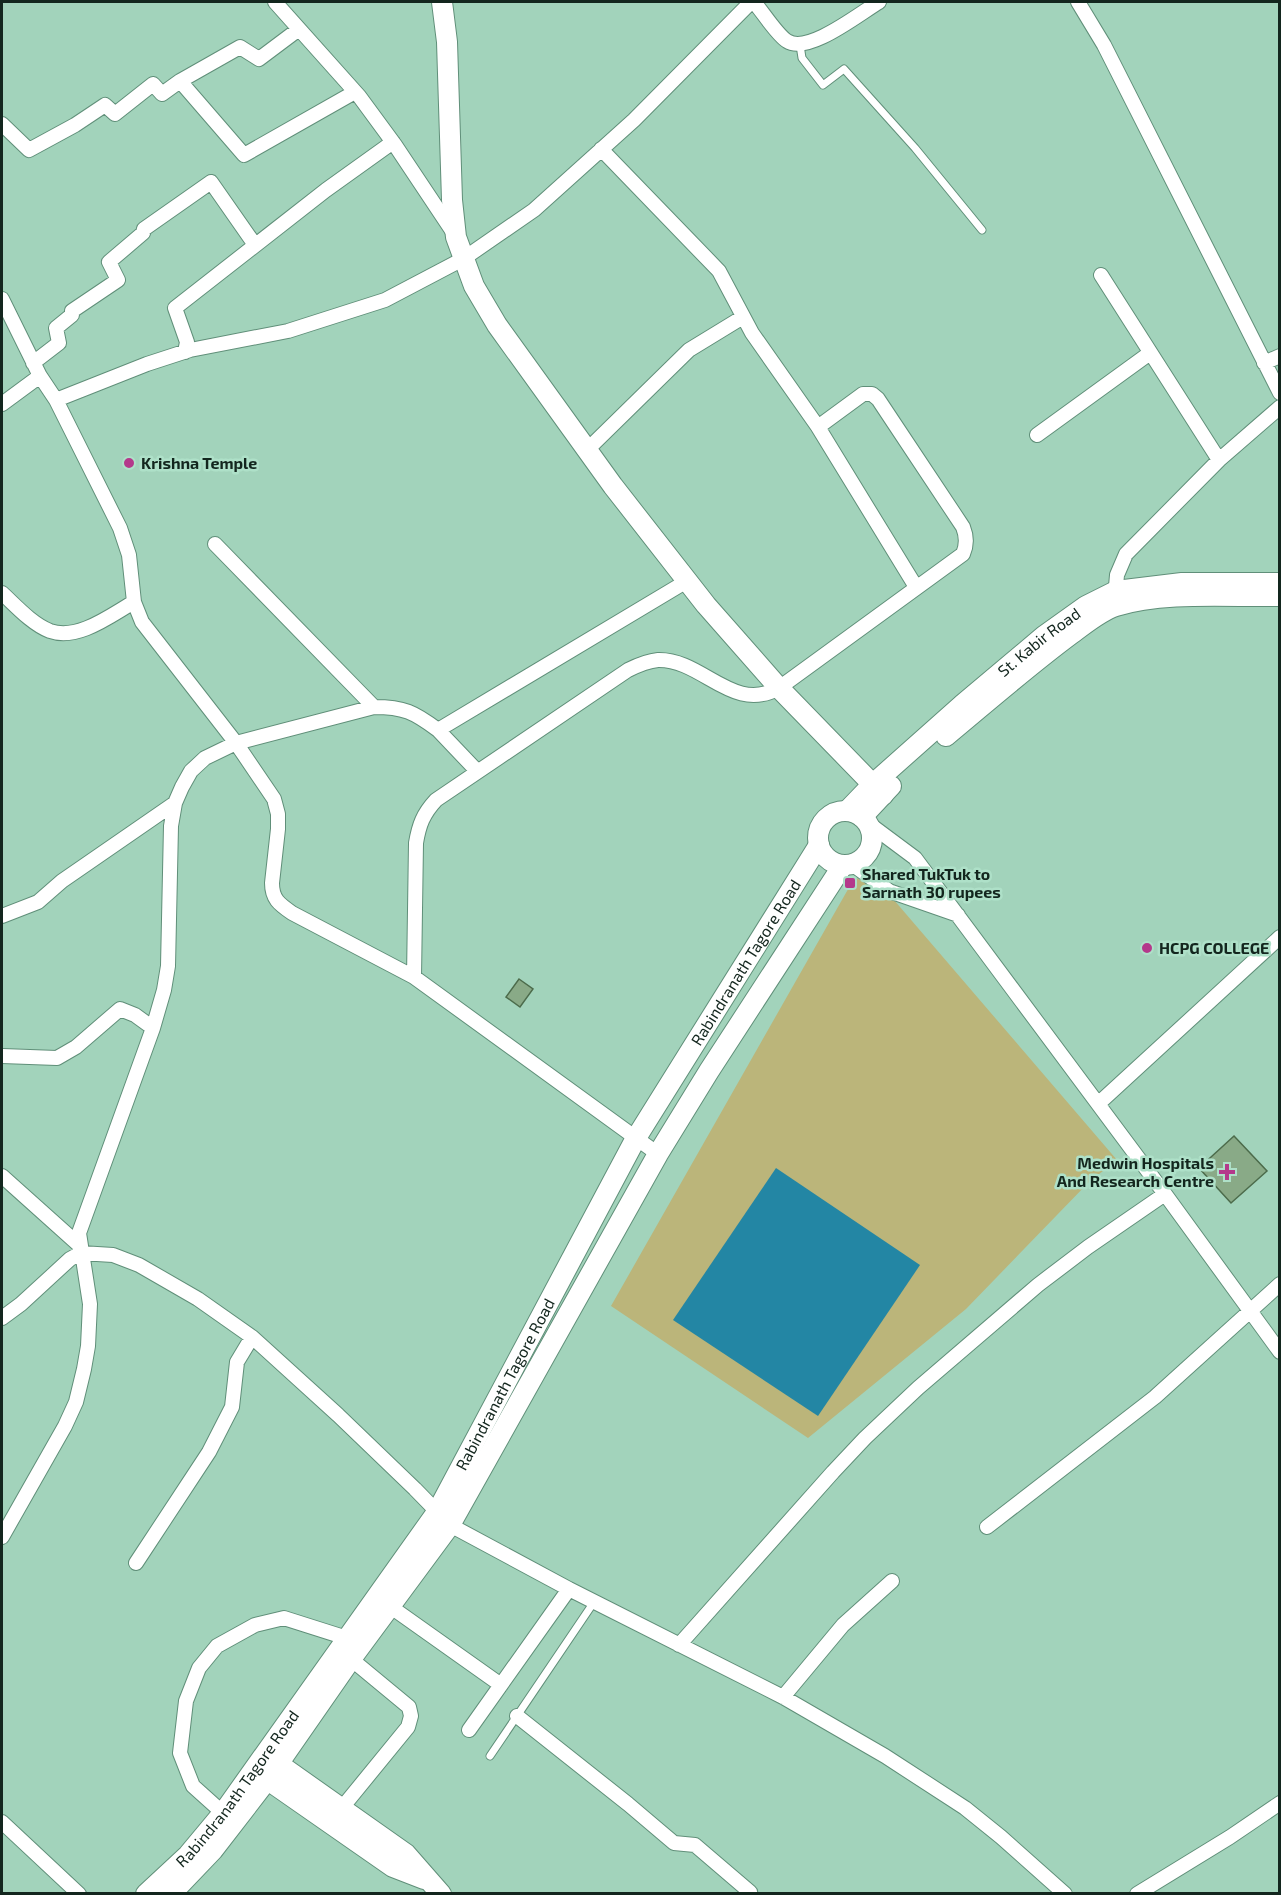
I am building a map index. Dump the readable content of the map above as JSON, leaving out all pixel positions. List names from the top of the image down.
{
  "streets": {
    "main road": ["St. Kabir Road", "Rabindranath Tagore Road"]
  },
  "crossings": [
    ["St. Kabir Road", "Rabindranath Tagore Road"]
  ],
  "places": {
    "other": ["Krishna Temple", "HCPG COLLEGE"],
    "transit": ["Shared TukTuk to Sarnath 30 rupees"],
    "health": ["Medwin Hospitals And Research Centre"]
  }
}
